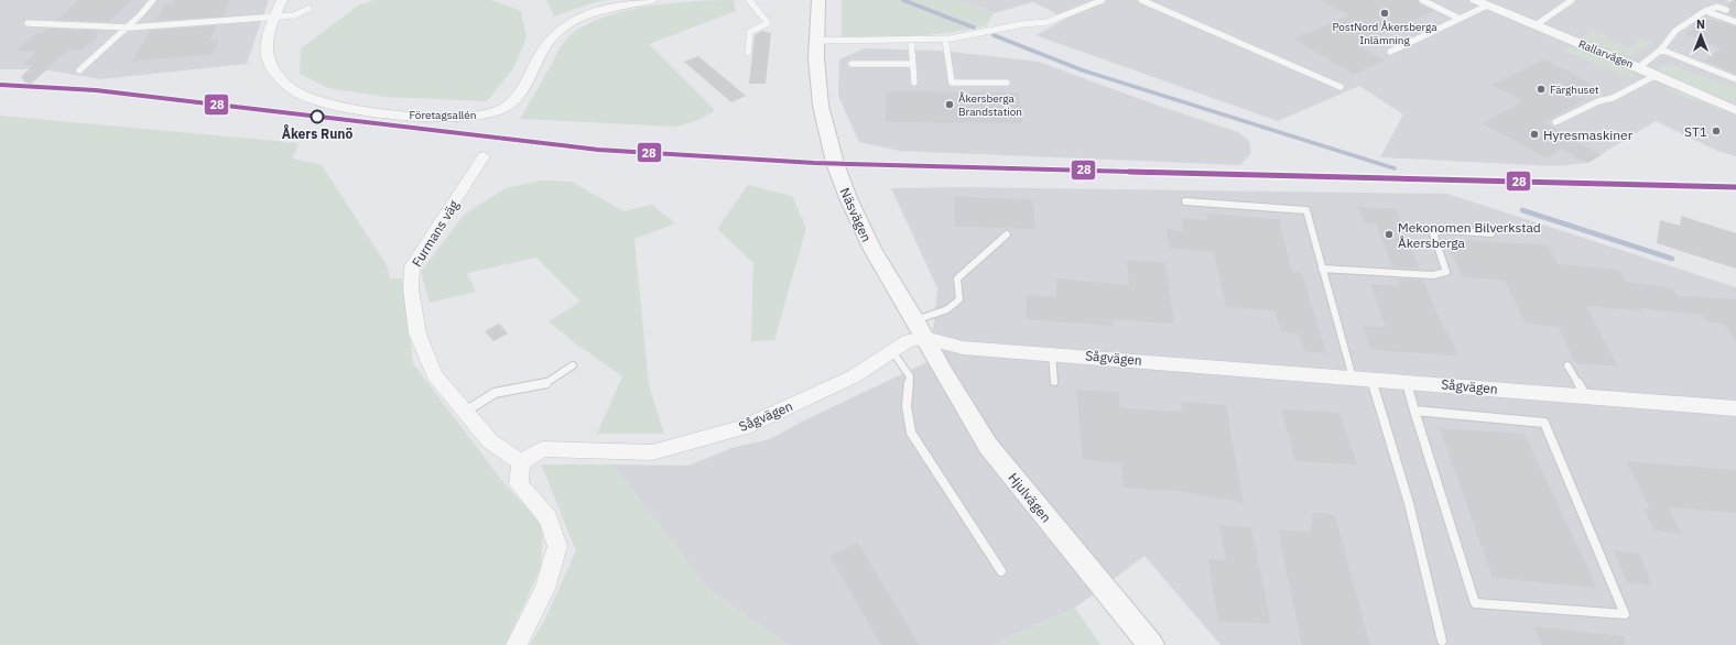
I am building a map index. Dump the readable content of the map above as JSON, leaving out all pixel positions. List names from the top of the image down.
{
  "streets": {
    "street": [
      "Rallarvägen",
      "Företagsallén",
      "Näsvägen",
      "Furmans väg",
      "Sågvägen",
      "Hjulvägen"
    ]
  },
  "crossings": [
    ["Näsvägen", "Sågvägen"],
    ["Näsvägen", "Hjulvägen"],
    ["Furmans väg", "Sågvägen"],
    ["Sågvägen", "Hjulvägen"]
  ],
  "places": [
    "PostNord Åkersberga Inlämning",
    "Färghuset",
    "Åkersberga Brandstation",
    "Åkers Runö",
    "ST1",
    "Hyresmaskiner",
    "Mekonomen Bilverkstad Åkersberga"
  ],
  "lines": ["transit line 28"],
  "north": "top"
}
